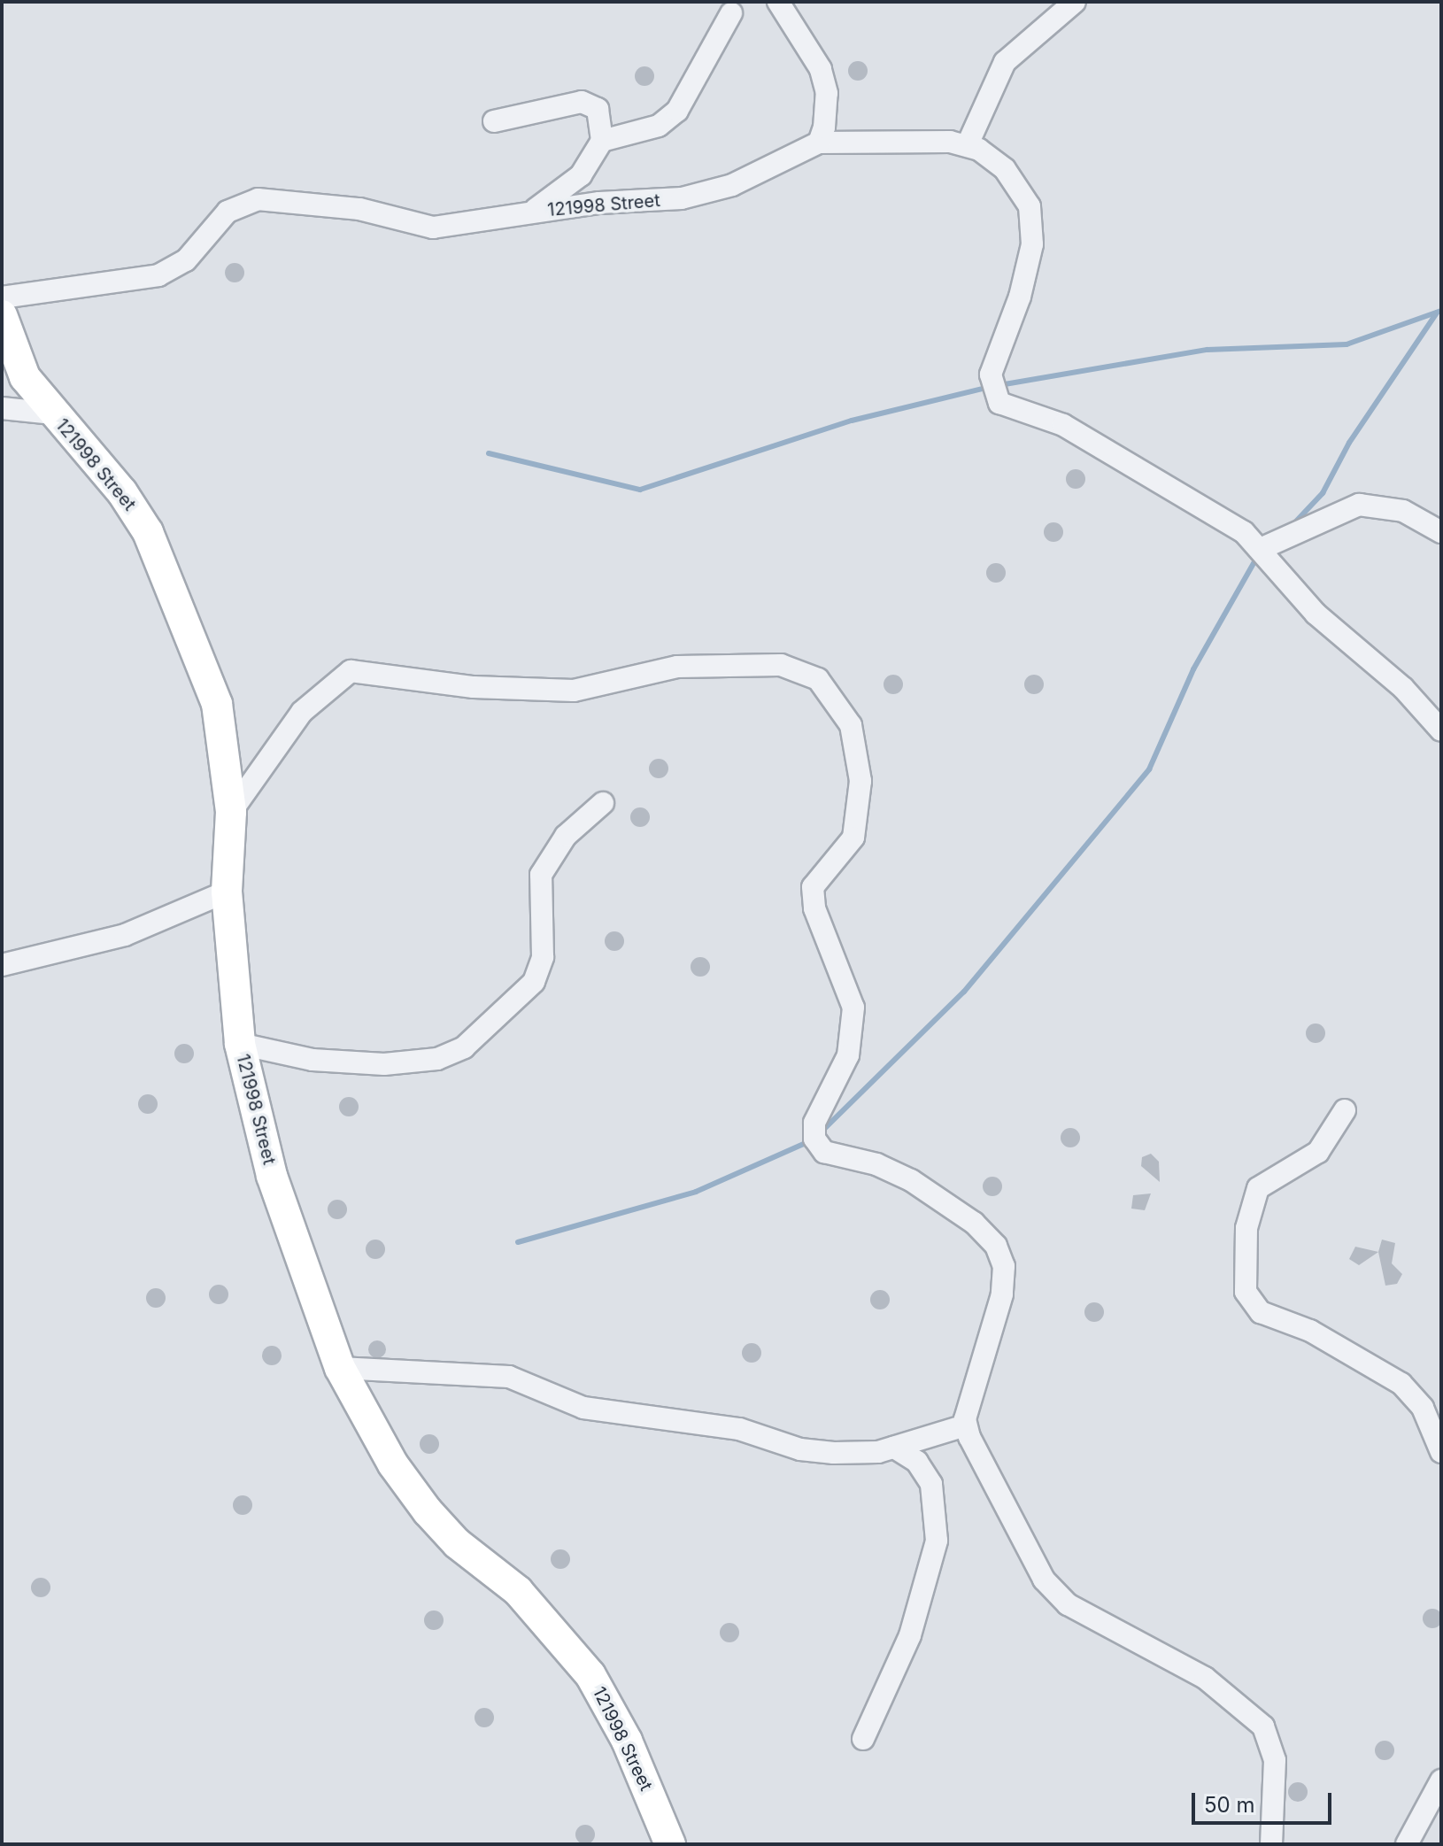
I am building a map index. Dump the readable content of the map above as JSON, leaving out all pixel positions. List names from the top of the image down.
{
  "streets": {
    "street": ["121998 Street"]
  },
  "scale_bar": "50 m"
}
